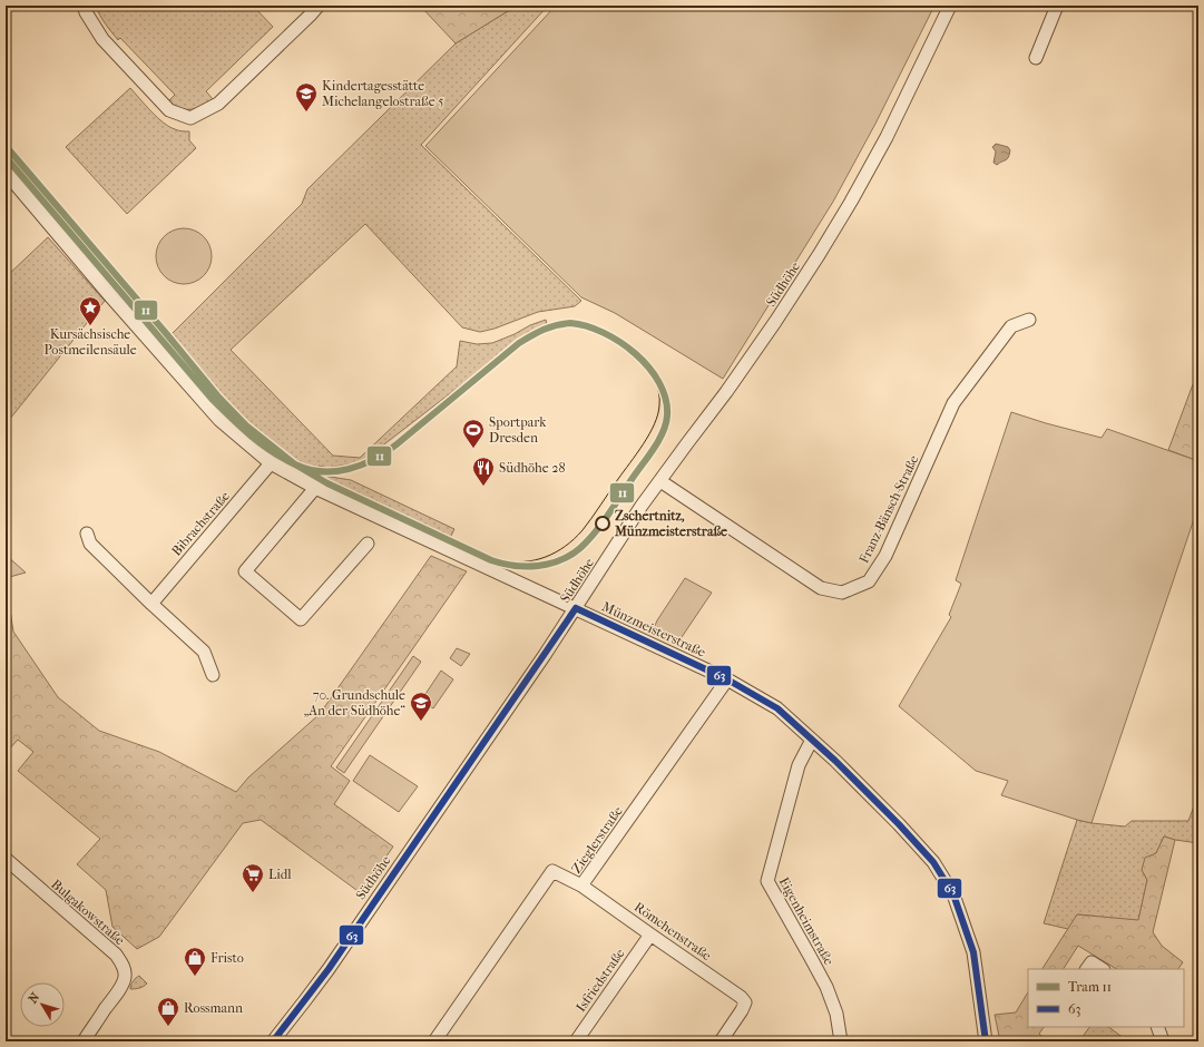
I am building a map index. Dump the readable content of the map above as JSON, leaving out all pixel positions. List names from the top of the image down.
{
  "streets": {
    "street": [
      "Südhöhe",
      "Franz-Bänsch-Straße",
      "Bibrachstraße",
      "Münzmeisterstraße",
      "Zieglerstraße",
      "Bulgakowstraße",
      "Eigenheimstraße",
      "Römchenstraße",
      "Isfriedstraße"
    ]
  },
  "crossings": [
    ["Südhöhe", "Franz-Bänsch-Straße"],
    ["Südhöhe", "Münzmeisterstraße"],
    ["Bibrachstraße", "Münzmeisterstraße"],
    ["Münzmeisterstraße", "Zieglerstraße"],
    ["Münzmeisterstraße", "Eigenheimstraße"],
    ["Zieglerstraße", "Römchenstraße"],
    ["Römchenstraße", "Isfriedstraße"]
  ],
  "places": {
    "school or university": ["Kindertagesstätte Michelangelostraße 5", "70. Grundschule „An der Südhöhe“"],
    "place": ["Kursächsische Postmeilensäule"],
    "sports": ["Sportpark Dresden"],
    "restaurant": ["Südhöhe 28"],
    "other": ["Zschertnitz, Münzmeisterstraße"],
    "supermarket": ["Lidl"],
    "shop": ["Fristo", "Rossmann"]
  },
  "lines": ["tram line 11", "transit line 63"],
  "legend": ["Tram 11", "63"],
  "north": "top left"
}
